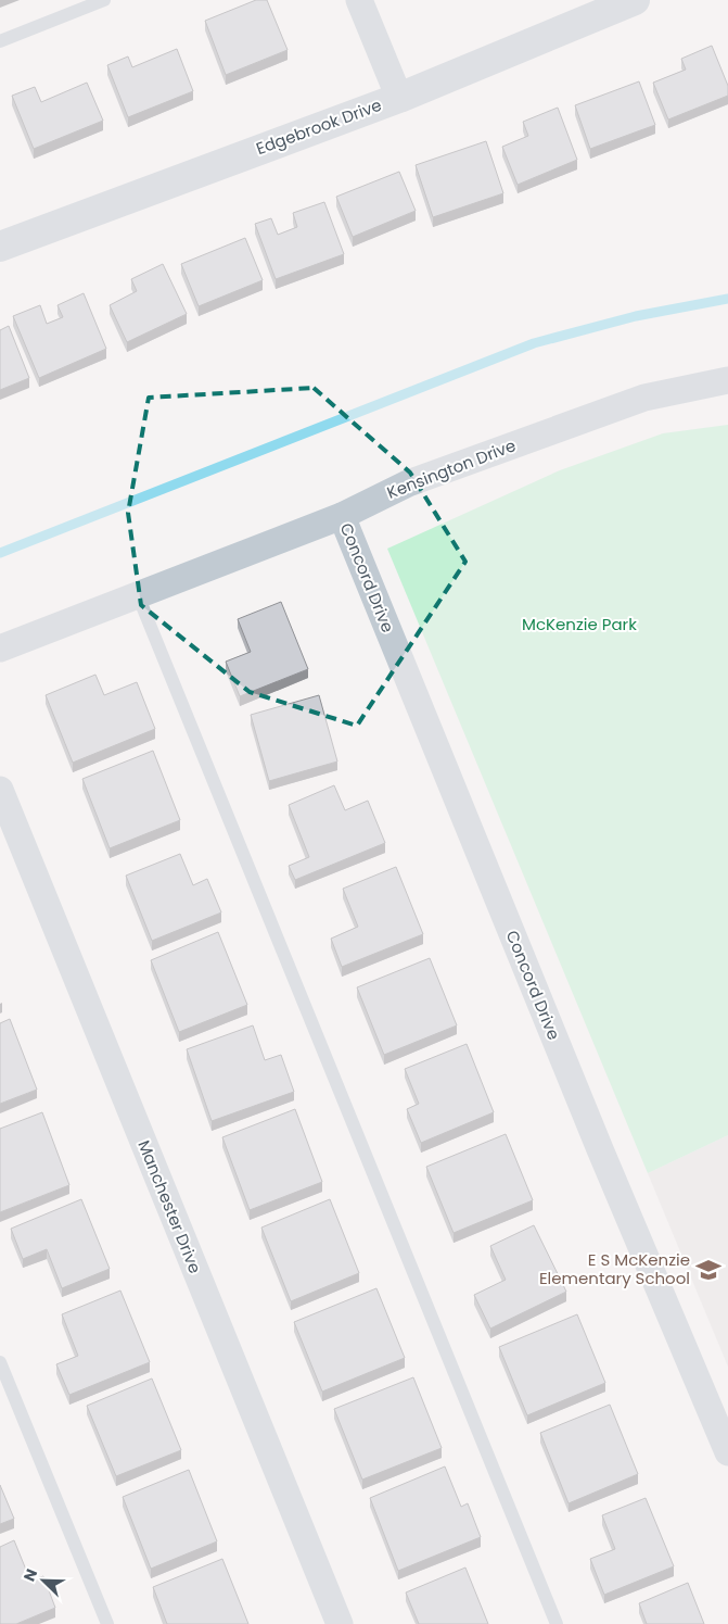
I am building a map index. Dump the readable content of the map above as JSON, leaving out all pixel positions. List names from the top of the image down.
{
  "streets": {
    "street": [
      "Edgebrook Drive",
      "Kensington Drive",
      "Concord Drive",
      "Manchester Drive"
    ]
  },
  "crossings": [
    ["Kensington Drive", "Concord Drive"]
  ],
  "parks": ["McKenzie Park"],
  "places": {
    "school or university": ["E S McKenzie Elementary School"]
  },
  "north": "top left"
}
